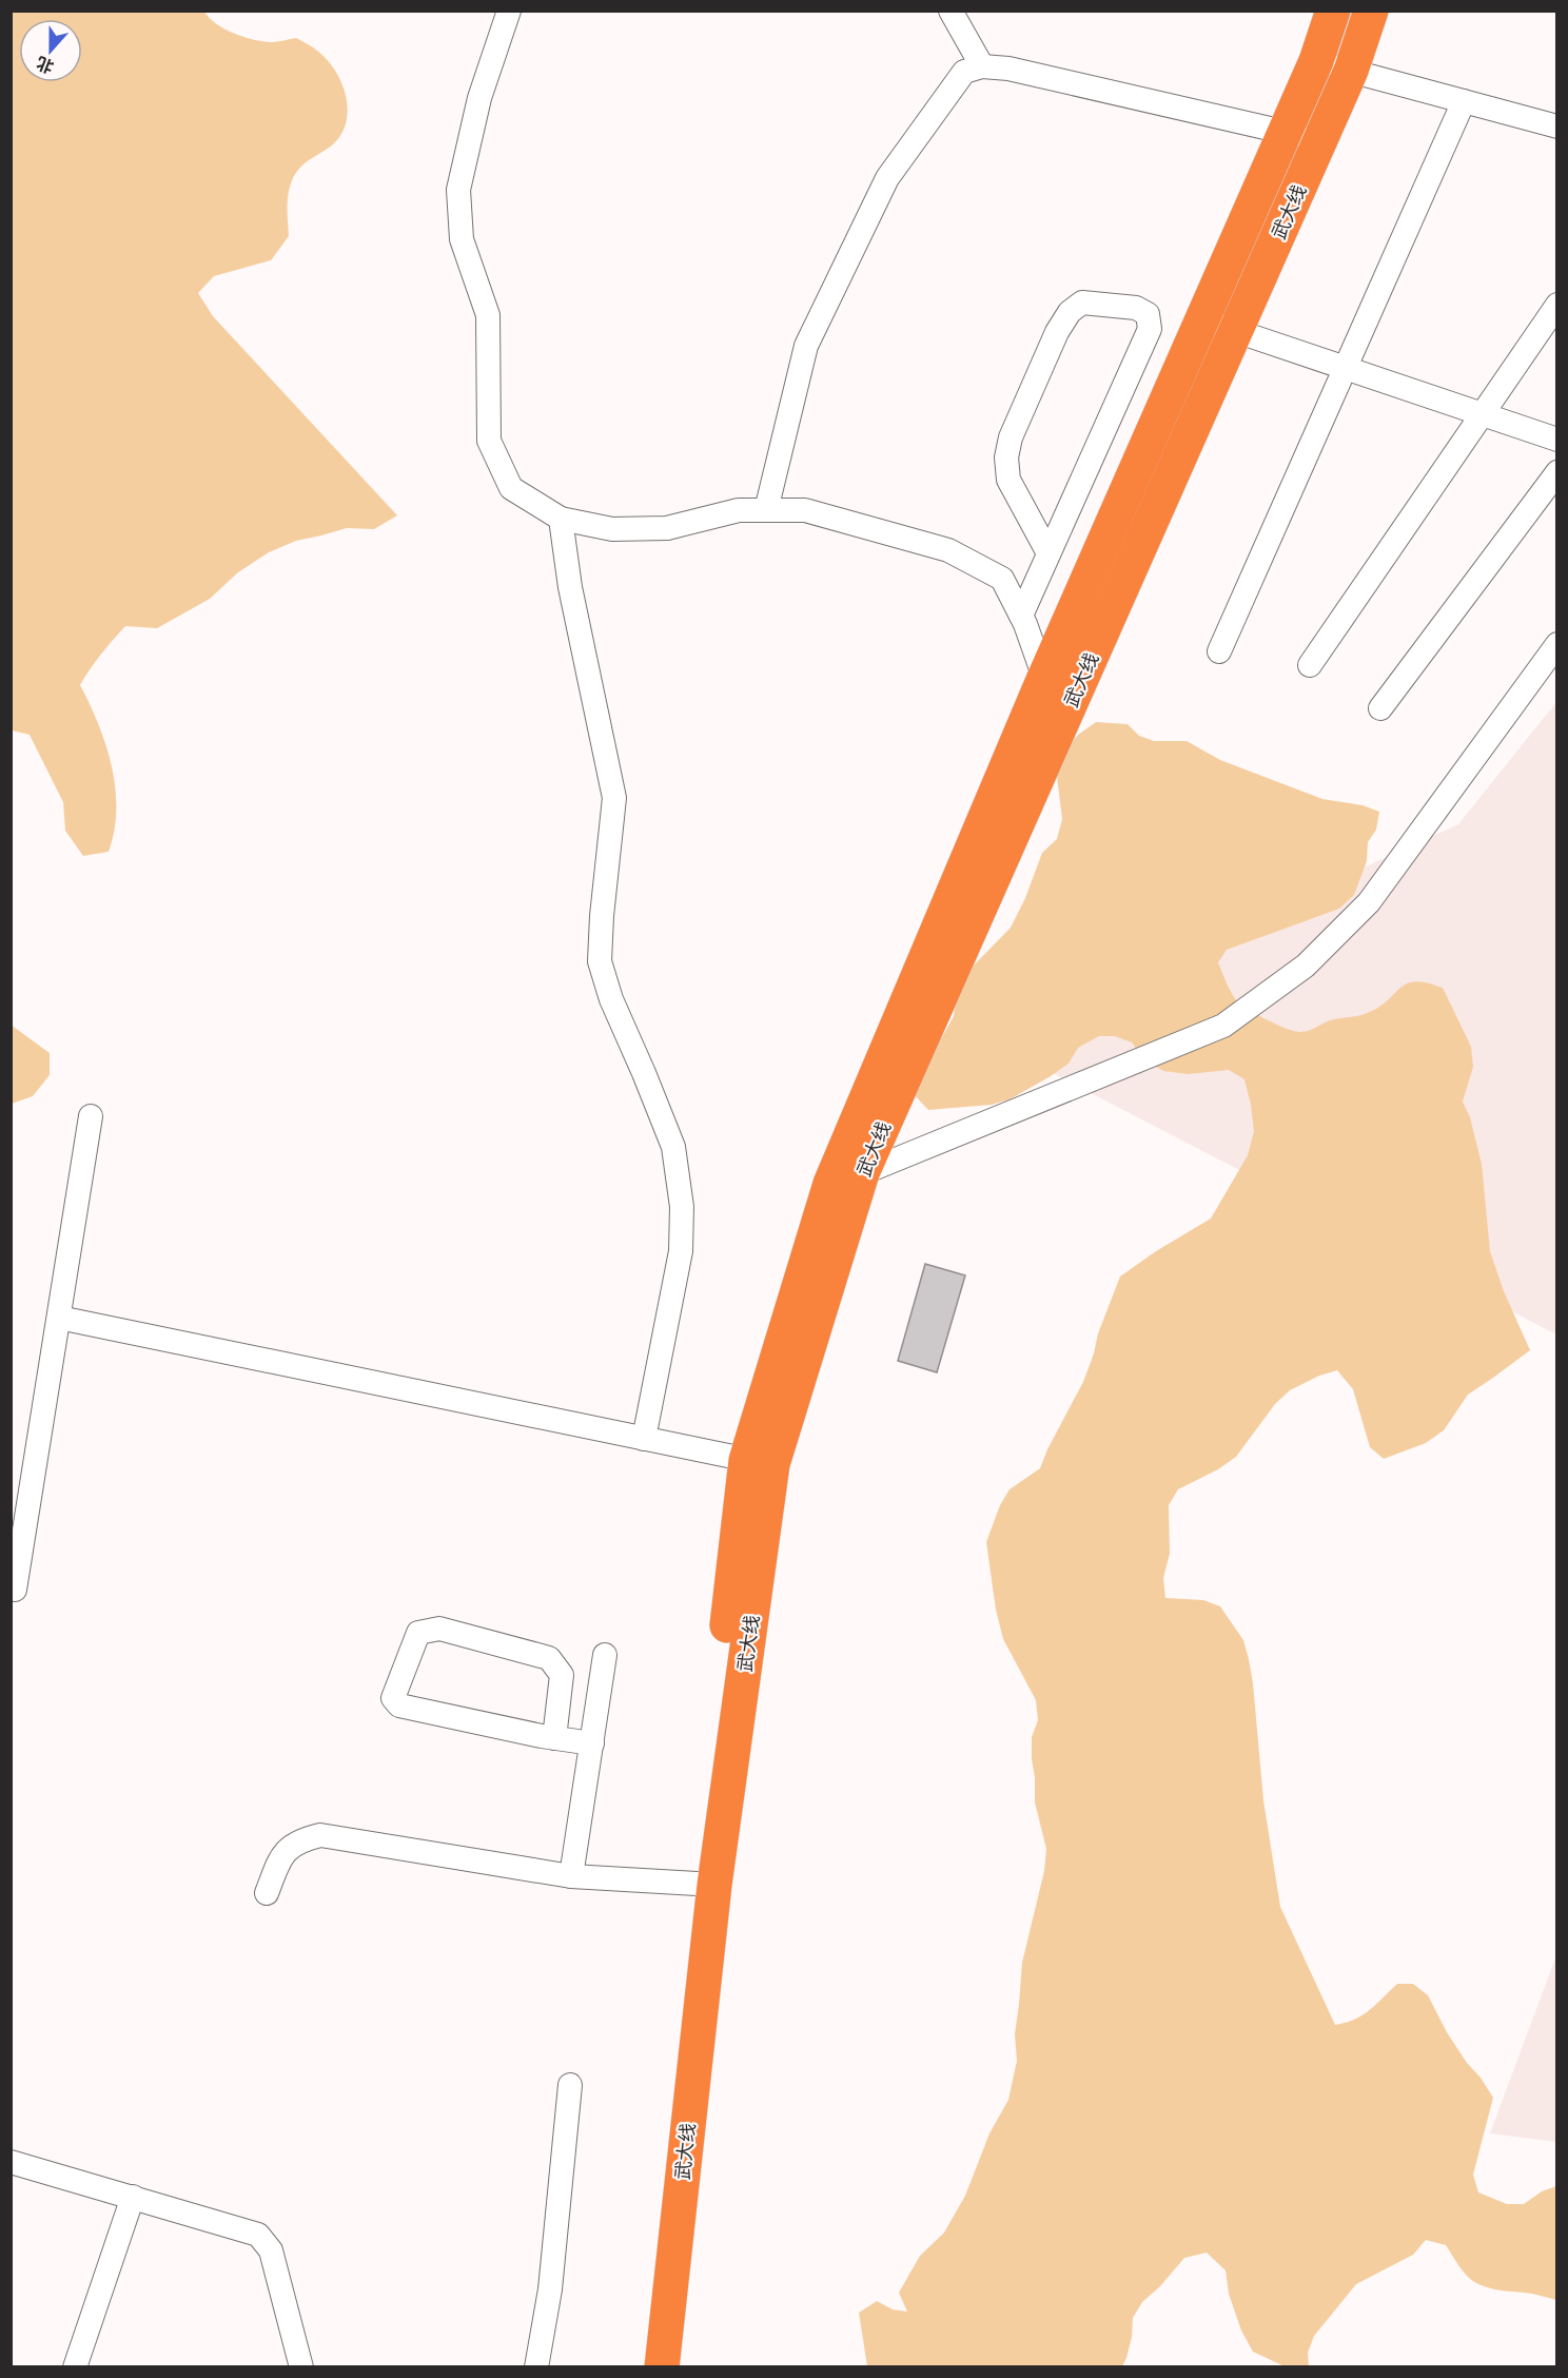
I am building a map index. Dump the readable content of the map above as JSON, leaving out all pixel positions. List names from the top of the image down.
{
  "streets": {
    "highway": ["武大线"]
  },
  "north": "bottom"
}
